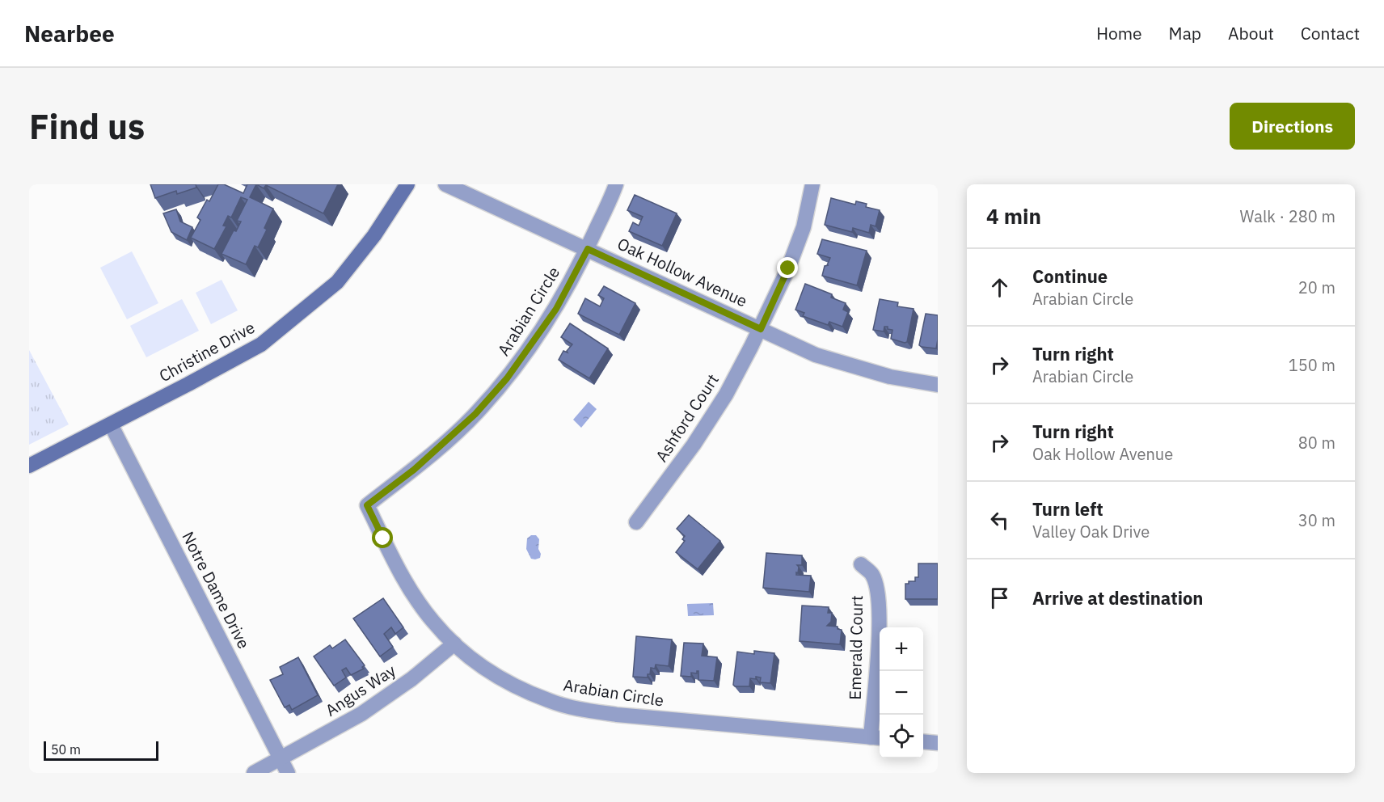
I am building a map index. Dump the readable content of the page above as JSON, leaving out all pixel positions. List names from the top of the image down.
{
  "streets": {
    "street": [
      "Oak Hollow Avenue",
      "Arabian Circle",
      "Christine Drive",
      "Ashford Court",
      "Notre Dame Drive",
      "Emerald Court",
      "Angus Way"
    ]
  },
  "crossings": [
    ["Oak Hollow Avenue", "Arabian Circle"],
    ["Oak Hollow Avenue", "Ashford Court"],
    ["Arabian Circle", "Emerald Court"],
    ["Arabian Circle", "Angus Way"],
    ["Christine Drive", "Notre Dame Drive"],
    ["Notre Dame Drive", "Angus Way"]
  ],
  "scale_bar": "50 m",
  "page": {
    "header": "Nearbee",
    "nav": [
      "Home",
      "Map",
      "About",
      "Contact"
    ],
    "buttons": "Directions",
    "title": "Find us",
    "heading": ["4 min", "Walk · 280 m"],
    "list": [
      ["Continue", "Arabian Circle", "20 m"],
      ["Turn right", "Arabian Circle", "150 m"],
      ["Turn right", "Oak Hollow Avenue", "80 m"],
      ["Turn left", "Valley Oak Drive", "30 m"],
      "Arrive at destination"
    ],
    "map_buttons": ["+", "−"],
    "scale": "50 m"
  }
}
